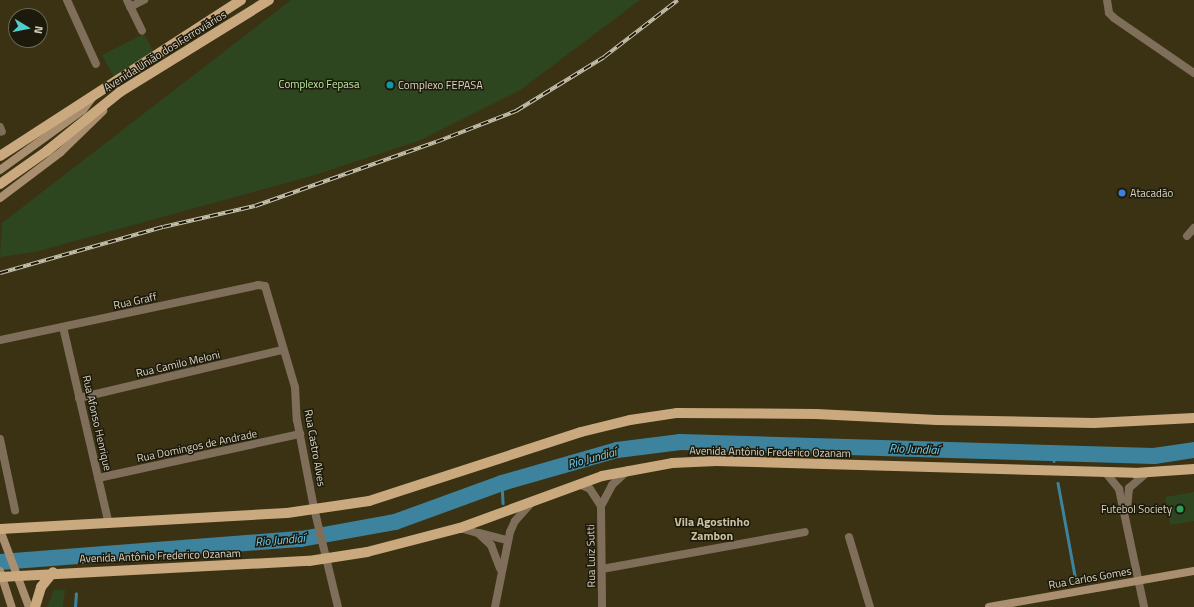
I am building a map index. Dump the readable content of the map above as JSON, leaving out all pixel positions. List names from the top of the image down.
{
  "streets": {
    "main road": ["Avenida União dos Ferroviários", "Avenida Antônio Frederico Ozanam", "Rua Carlos Gomes"],
    "street": [
      "Rua Graff",
      "Rua Camilo Meloni",
      "Rua Afonso Henrique",
      "Rua Domingos de Andrade",
      "Rua Castro Alves",
      "Rua Luiz Sutti"
    ]
  },
  "crossings": [
    ["Rua Graff", "Rua Afonso Henrique"],
    ["Rua Graff", "Rua Castro Alves"],
    ["Rua Camilo Meloni", "Rua Afonso Henrique"],
    ["Rua Camilo Meloni", "Rua Castro Alves"],
    ["Rua Afonso Henrique", "Rua Domingos de Andrade"],
    ["Rua Domingos de Andrade", "Rua Castro Alves"],
    ["Rua Castro Alves", "Avenida Antônio Frederico Ozanam"],
    ["Avenida Antônio Frederico Ozanam", "Rua Luiz Sutti"]
  ],
  "districts": ["Vila Agostinho Zambon"],
  "water": ["Rio Jundiaí"],
  "parks": ["Complexo Fepasa"],
  "places": ["Complexo FEPASA", "Atacadão", "Futebol Society"],
  "north": "right"
}
